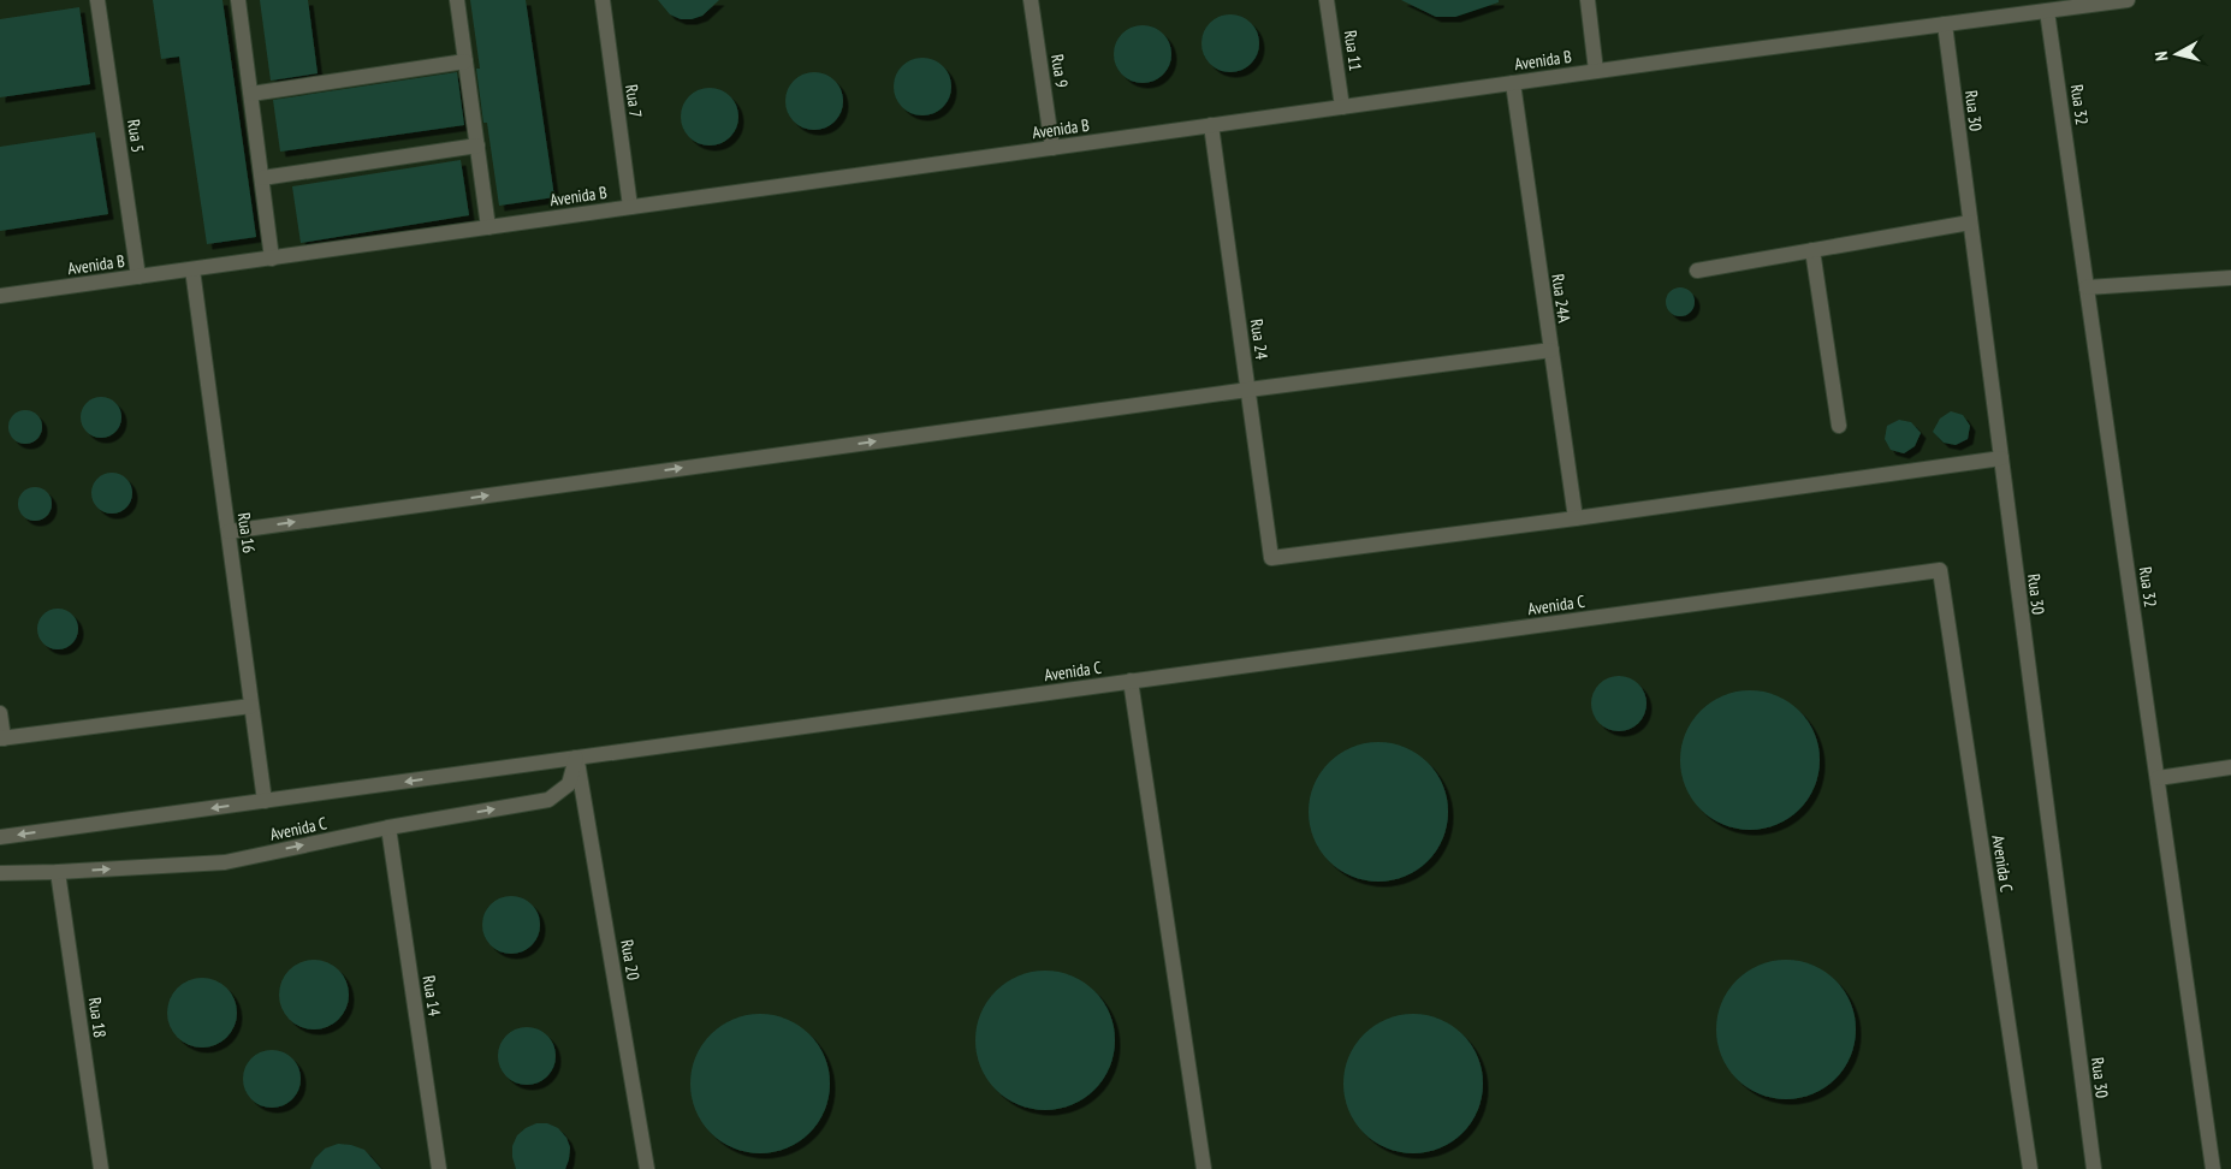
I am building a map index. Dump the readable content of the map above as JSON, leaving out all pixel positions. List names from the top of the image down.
{
  "streets": {
    "lane": [
      "Rua 11",
      "Avenida B",
      "Rua 9",
      "Rua 7",
      "Rua 32",
      "Rua 30",
      "Rua 5",
      "Rua 24A",
      "Rua 24",
      "Rua 16",
      "Avenida C",
      "Rua 20",
      "Rua 14",
      "Rua 18"
    ]
  },
  "crossings": [
    ["Rua 11", "Avenida B"],
    ["Avenida B", "Rua 9"],
    ["Avenida B", "Rua 7"],
    ["Avenida B", "Rua 32"],
    ["Avenida B", "Rua 30"],
    ["Avenida B", "Rua 5"],
    ["Avenida B", "Rua 24A"],
    ["Avenida B", "Rua 24"],
    ["Avenida B", "Rua 16"],
    ["Rua 24A", "Rua 24"],
    ["Rua 16", "Avenida C"],
    ["Avenida C", "Rua 20"],
    ["Avenida C", "Rua 14"],
    ["Avenida C", "Rua 18"]
  ],
  "north": "left"
}
